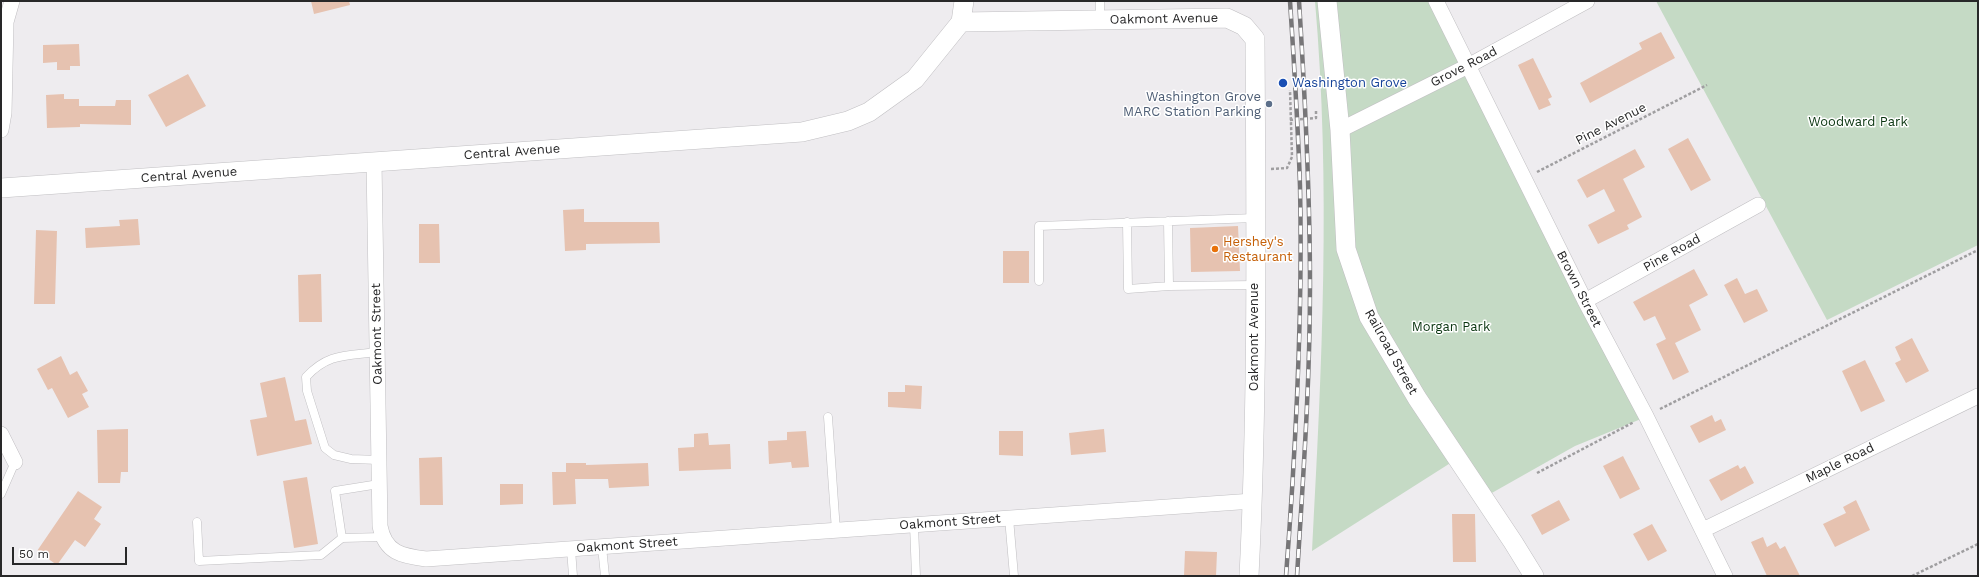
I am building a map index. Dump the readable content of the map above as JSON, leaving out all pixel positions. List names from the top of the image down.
{
  "streets": {
    "street": [
      "Oakmont Avenue",
      "Grove Road",
      "Central Avenue",
      "Pine Road",
      "Brown Street",
      "Oakmont Street",
      "Railroad Street",
      "Maple Road"
    ],
    "path": ["Pine Avenue"]
  },
  "crossings": [
    ["Oakmont Avenue", "Central Avenue"],
    ["Oakmont Avenue", "Oakmont Street"],
    ["Grove Road", "Brown Street"],
    ["Grove Road", "Railroad Street"],
    ["Pine Avenue", "Brown Street"],
    ["Central Avenue", "Oakmont Street"],
    ["Pine Road", "Brown Street"],
    ["Brown Street", "Maple Road"]
  ],
  "parks": ["Woodward Park", "Morgan Park"],
  "places": ["Washington Grove", "Washington Grove MARC Station Parking", "Hershey's Restaurant"],
  "scale_bar": "50 m"
}
